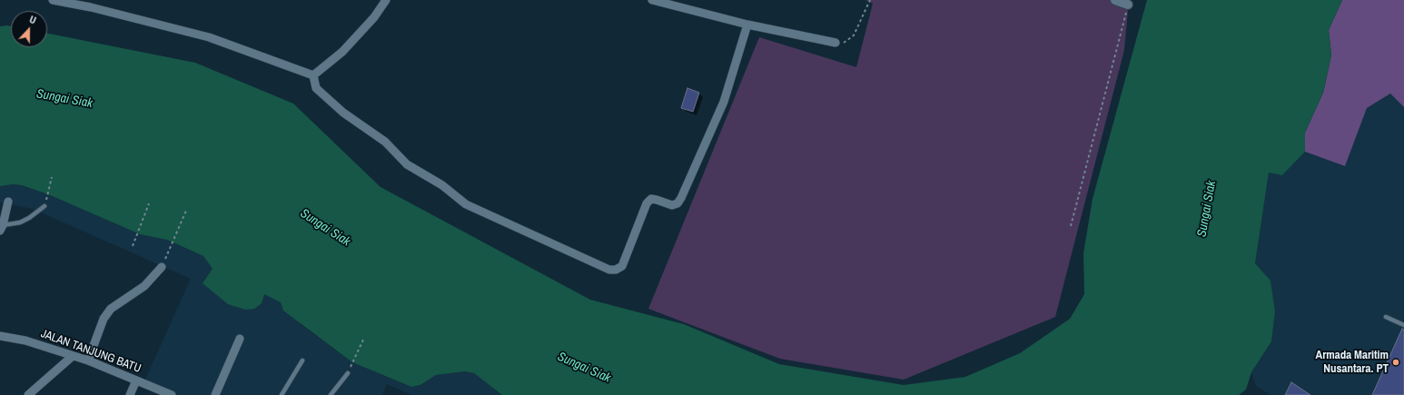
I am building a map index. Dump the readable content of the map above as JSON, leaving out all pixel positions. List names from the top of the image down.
{
  "streets": {
    "street": ["JALAN TANJUNG BATU"]
  },
  "water": ["Sungai Siak"],
  "places": ["Armada Maritim Nusantara. PT"],
  "north": "top"
}
